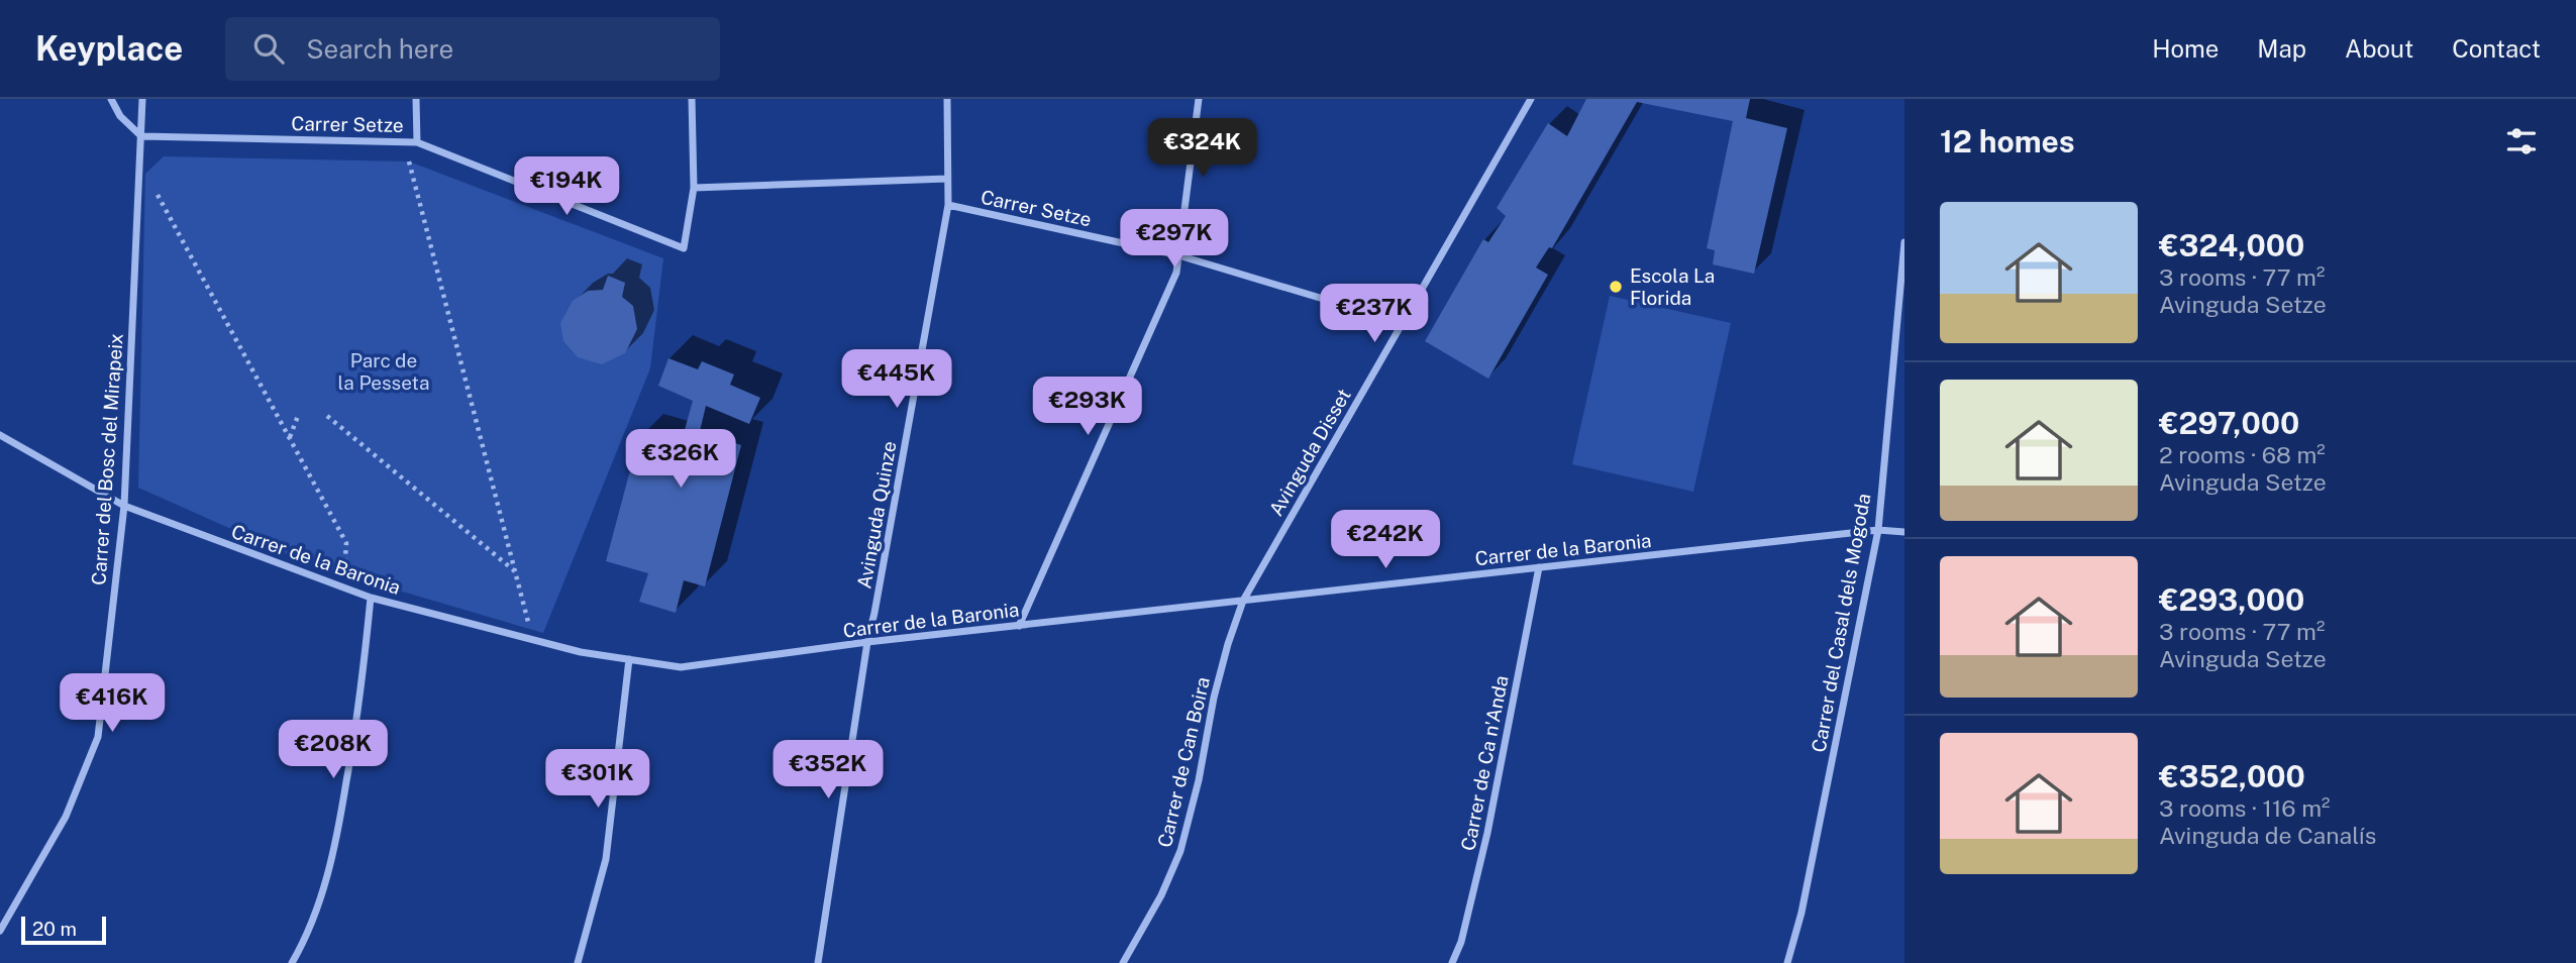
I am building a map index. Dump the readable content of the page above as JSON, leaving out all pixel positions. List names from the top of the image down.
{
  "streets": {
    "street": [
      "Carrer Setze",
      "Avinguda Disset",
      "Carrer del Bosc del Mirapeix",
      "Avinguda Quinze",
      "Carrer de la Baronia",
      "Carrer del Casal dels Mogoda",
      "Carrer de Can Boira",
      "Carrer de Ca n'Anda"
    ]
  },
  "crossings": [
    ["Carrer Setze", "Avinguda Disset"],
    ["Carrer Setze", "Carrer del Bosc del Mirapeix"],
    ["Carrer Setze", "Avinguda Quinze"],
    ["Avinguda Disset", "Carrer de la Baronia"],
    ["Avinguda Disset", "Carrer de Can Boira"],
    ["Carrer del Bosc del Mirapeix", "Carrer de la Baronia"],
    ["Avinguda Quinze", "Carrer de la Baronia"],
    ["Carrer de la Baronia", "Carrer del Casal dels Mogoda"],
    ["Carrer de la Baronia", "Carrer de Can Boira"],
    ["Carrer de la Baronia", "Carrer de Ca n'Anda"]
  ],
  "parks": ["Parc de la Pesseta"],
  "places": ["Escola La Florida"],
  "scale_bar": "20 m",
  "page": {
    "header": "Keyplace",
    "search": "Search here",
    "nav": [
      "Home",
      "Map",
      "About",
      "Contact"
    ],
    "heading": "12 homes",
    "price": [
      "€324K",
      "€194K",
      "€297K",
      "€237K",
      "€445K",
      "€293K",
      "€326K",
      "€242K",
      "€416K",
      "€208K",
      "€352K",
      "€301K"
    ],
    "list": [
      {
        "name": "€324,000",
        "note": "3 rooms · 77 m² · Avinguda Setze"
      },
      {
        "name": "€297,000",
        "note": "2 rooms · 68 m² · Avinguda Setze"
      },
      {
        "name": "€293,000",
        "note": "3 rooms · 77 m² · Avinguda Setze"
      },
      {
        "name": "€352,000",
        "note": "3 rooms · 116 m² · Avinguda de Canalís"
      }
    ],
    "scale": "20 m"
  }
}
